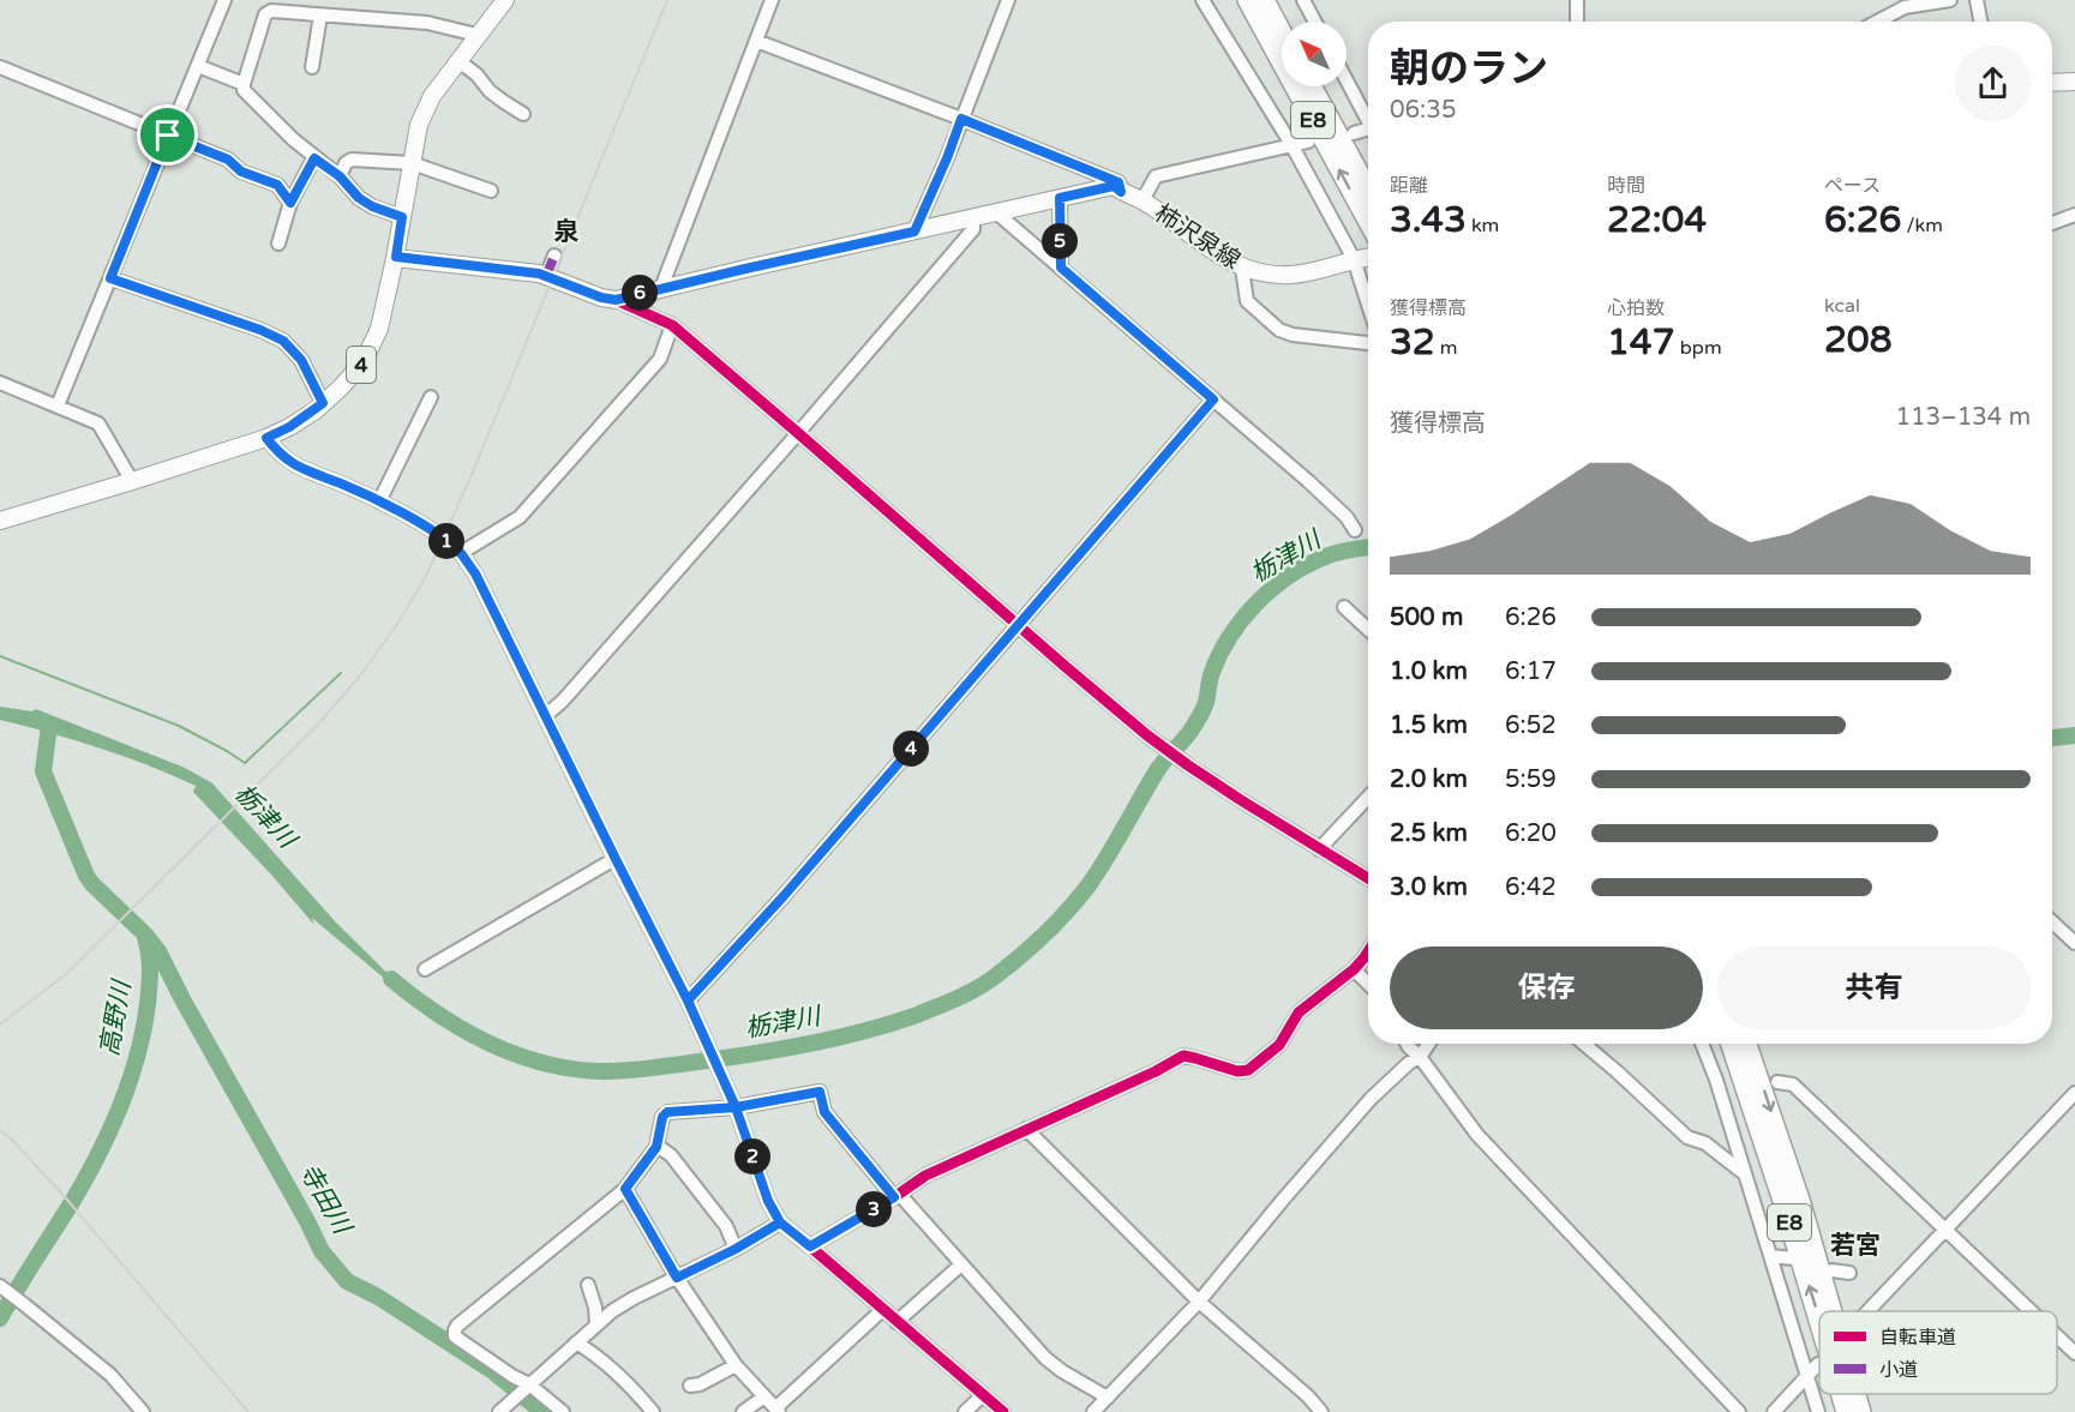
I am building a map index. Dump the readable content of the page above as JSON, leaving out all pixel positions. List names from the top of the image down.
{
  "streets": {
    "highway": ["E8"],
    "main road": ["柿沢泉線", "4"]
  },
  "districts": ["泉", "若宮"],
  "water": ["栃津川", "高野川", "寺田川"],
  "legend": ["自転車道", "小道"],
  "north": "top left",
  "page": {
    "heading": ["朝のラン", "06:35"],
    "stats": [
      ["距離", "3.43 km"],
      ["時間", "22:04"],
      ["ペース", "6:26 /km"],
      ["獲得標高", "32 m"],
      ["心拍数", "147 bpm"],
      ["kcal", "208"]
    ],
    "pins": [
      "5",
      "6",
      "1",
      "4",
      "2",
      "3"
    ],
    "chart": ["獲得標高", "113–134 m"],
    "list": [
      {
        "name": "500 m",
        "note": "6:26"
      },
      {
        "name": "1.0 km",
        "note": "6:17"
      },
      {
        "name": "1.5 km",
        "note": "6:52"
      },
      {
        "name": "2.0 km",
        "note": "5:59"
      },
      {
        "name": "2.5 km",
        "note": "6:20"
      },
      {
        "name": "3.0 km",
        "note": "6:42"
      }
    ],
    "buttons": ["保存", "共有"]
  }
}
